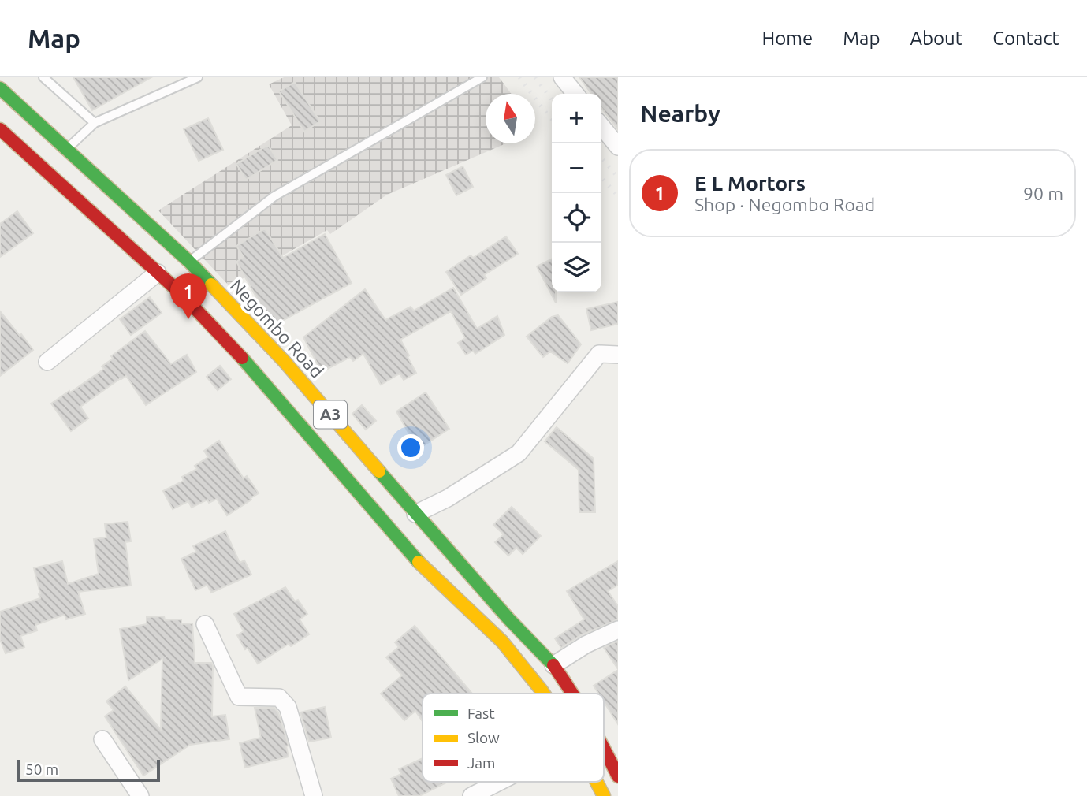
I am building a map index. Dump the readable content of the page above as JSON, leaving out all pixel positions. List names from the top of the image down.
{
  "streets": {
    "highway": ["Negombo Road", "A3"]
  },
  "legend": ["Fast", "Slow", "Jam"],
  "scale_bar": "50 m",
  "north": "top",
  "page": {
    "header": "Map",
    "nav": [
      "Home",
      "Map",
      "About",
      "Contact"
    ],
    "heading": "Nearby",
    "map_buttons": ["+", "−"],
    "list": [
      {
        "mark": "1",
        "name": "E L Mortors",
        "note": "Shop · Negombo Road",
        "value": "90 m"
      }
    ],
    "pins": "1",
    "scale": "50 m"
  }
}
